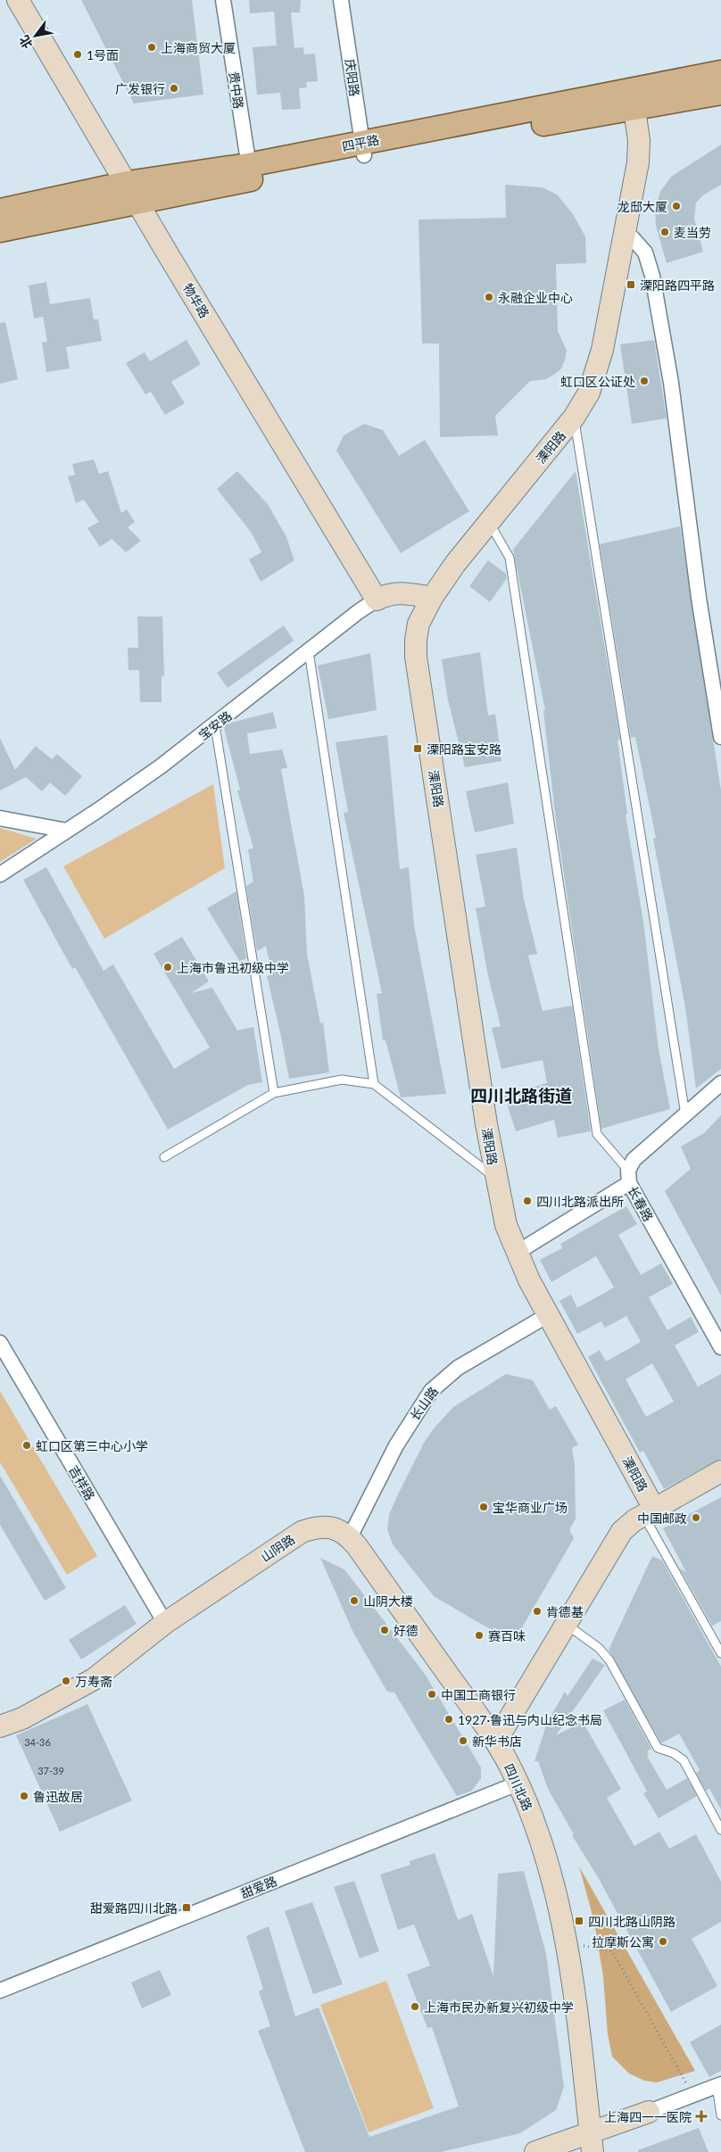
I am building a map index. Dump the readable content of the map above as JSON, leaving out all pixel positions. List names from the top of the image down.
{
  "streets": {
    "main road": ["四平路"],
    "street": [
      "庆阳路",
      "贵中路",
      "物华路",
      "溧阳路",
      "宝安路",
      "长春路",
      "长山路",
      "吉祥路",
      "山阴路",
      "四川北路",
      "甜爱路"
    ]
  },
  "crossings": [
    ["庆阳路", "四平路"],
    ["贵中路", "四平路"],
    ["四平路", "物华路"],
    ["四平路", "溧阳路"],
    ["物华路", "宝安路"],
    ["溧阳路", "宝安路"],
    ["溧阳路", "长山路"],
    ["长山路", "山阴路"],
    ["吉祥路", "山阴路"],
    ["山阴路", "四川北路"],
    ["四川北路", "甜爱路"]
  ],
  "districts": ["四川北路街道"],
  "places": {
    "other": [
      "上海商贸大厦",
      "1号面",
      "广发银行",
      "龙邸大厦",
      "麦当劳",
      "永融企业中心",
      "虹口区公证处",
      "上海市鲁迅初级中学",
      "四川北路派出所",
      "虹口区第三中心小学",
      "宝华商业广场",
      "中国邮政",
      "山阴大楼",
      "肯德基",
      "好德",
      "赛百味",
      "万寿斋",
      "中国工商银行",
      "1927·鲁迅与内山纪念书局",
      "新华书店",
      "鲁迅故居",
      "拉摩斯公寓",
      "上海市民办新复兴初级中学"
    ],
    "transit": [
      "溧阳路四平路",
      "溧阳路宝安路",
      "甜爱路四川北路",
      "四川北路山阴路"
    ],
    "health": ["上海四一一医院"]
  },
  "house_numbers": ["34-36", "37-39"],
  "north": "bottom left"
}
